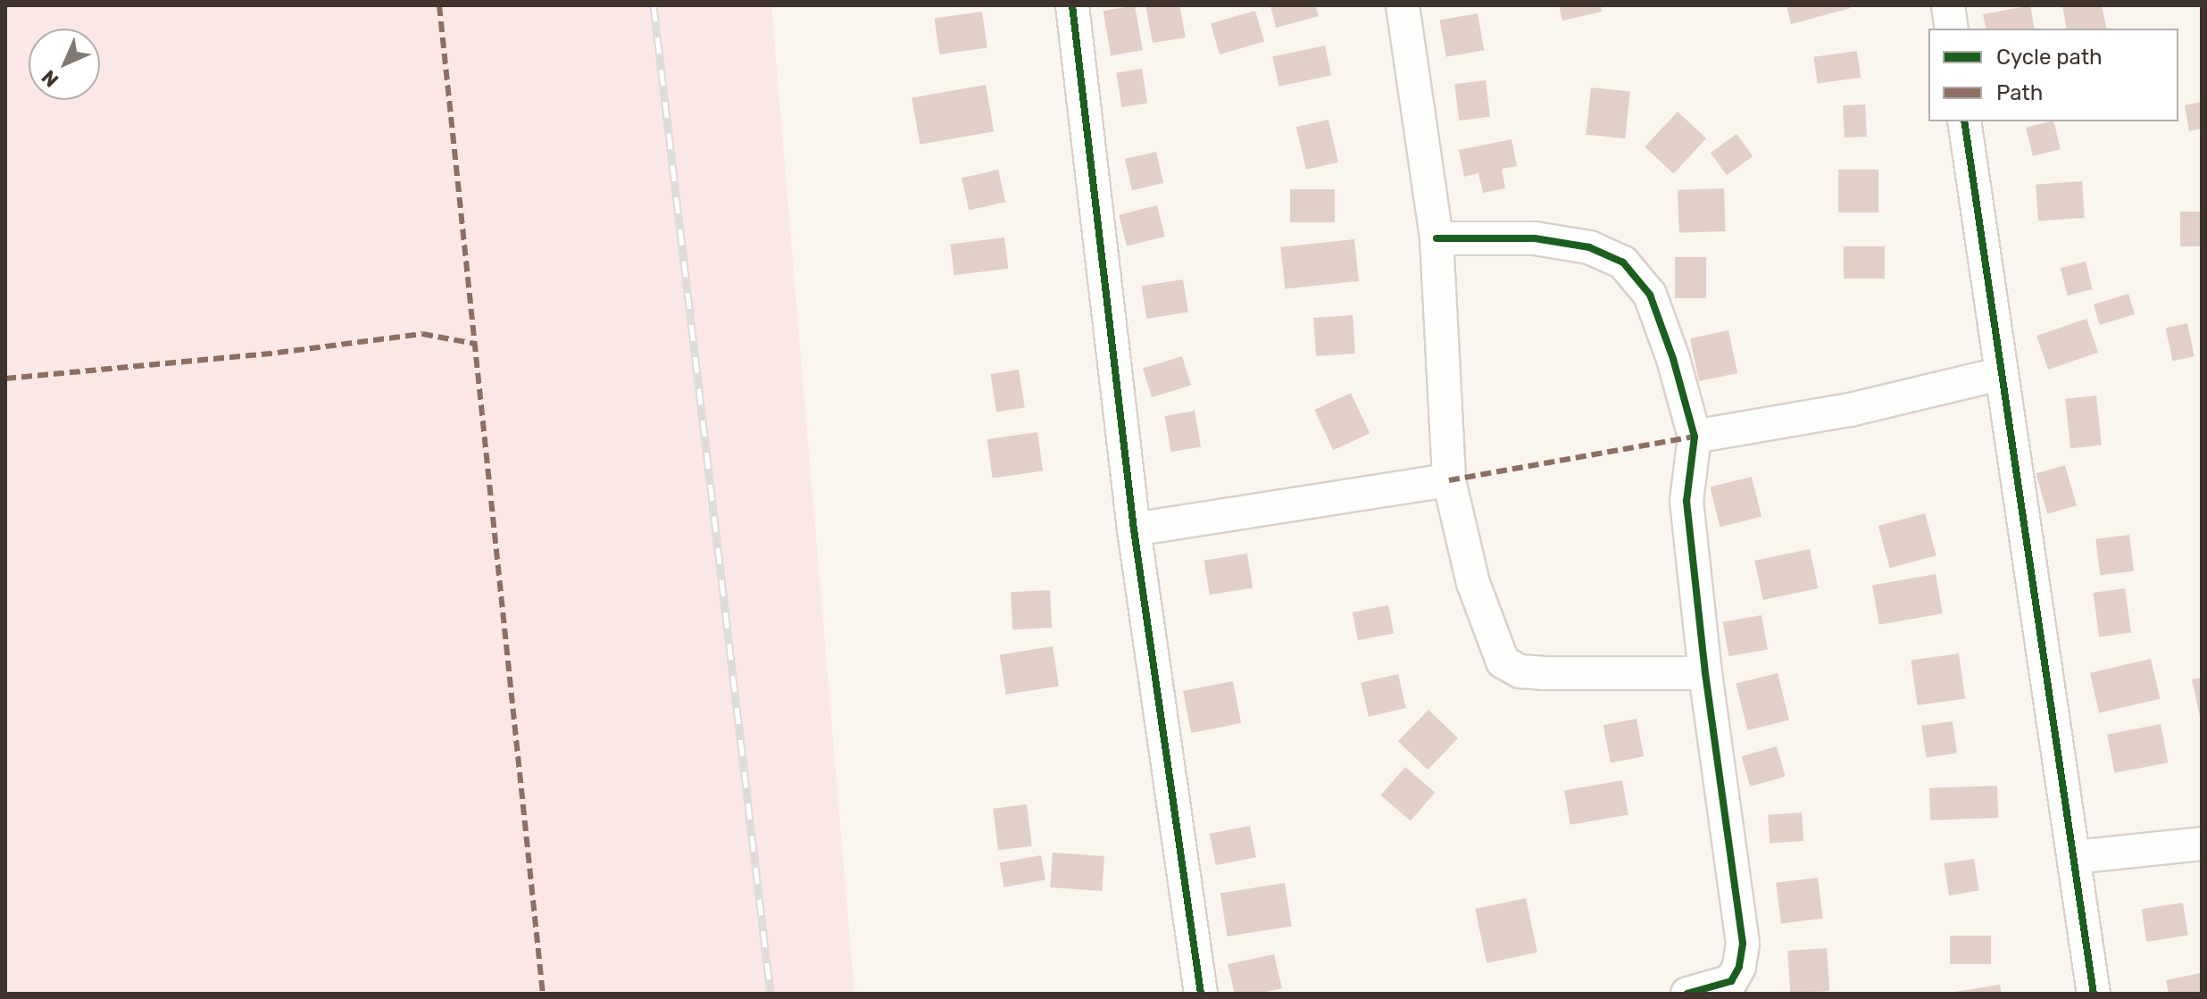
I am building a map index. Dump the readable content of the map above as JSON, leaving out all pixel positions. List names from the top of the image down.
{
  "legend": ["Cycle path", "Path"],
  "north": "bottom left"
}
